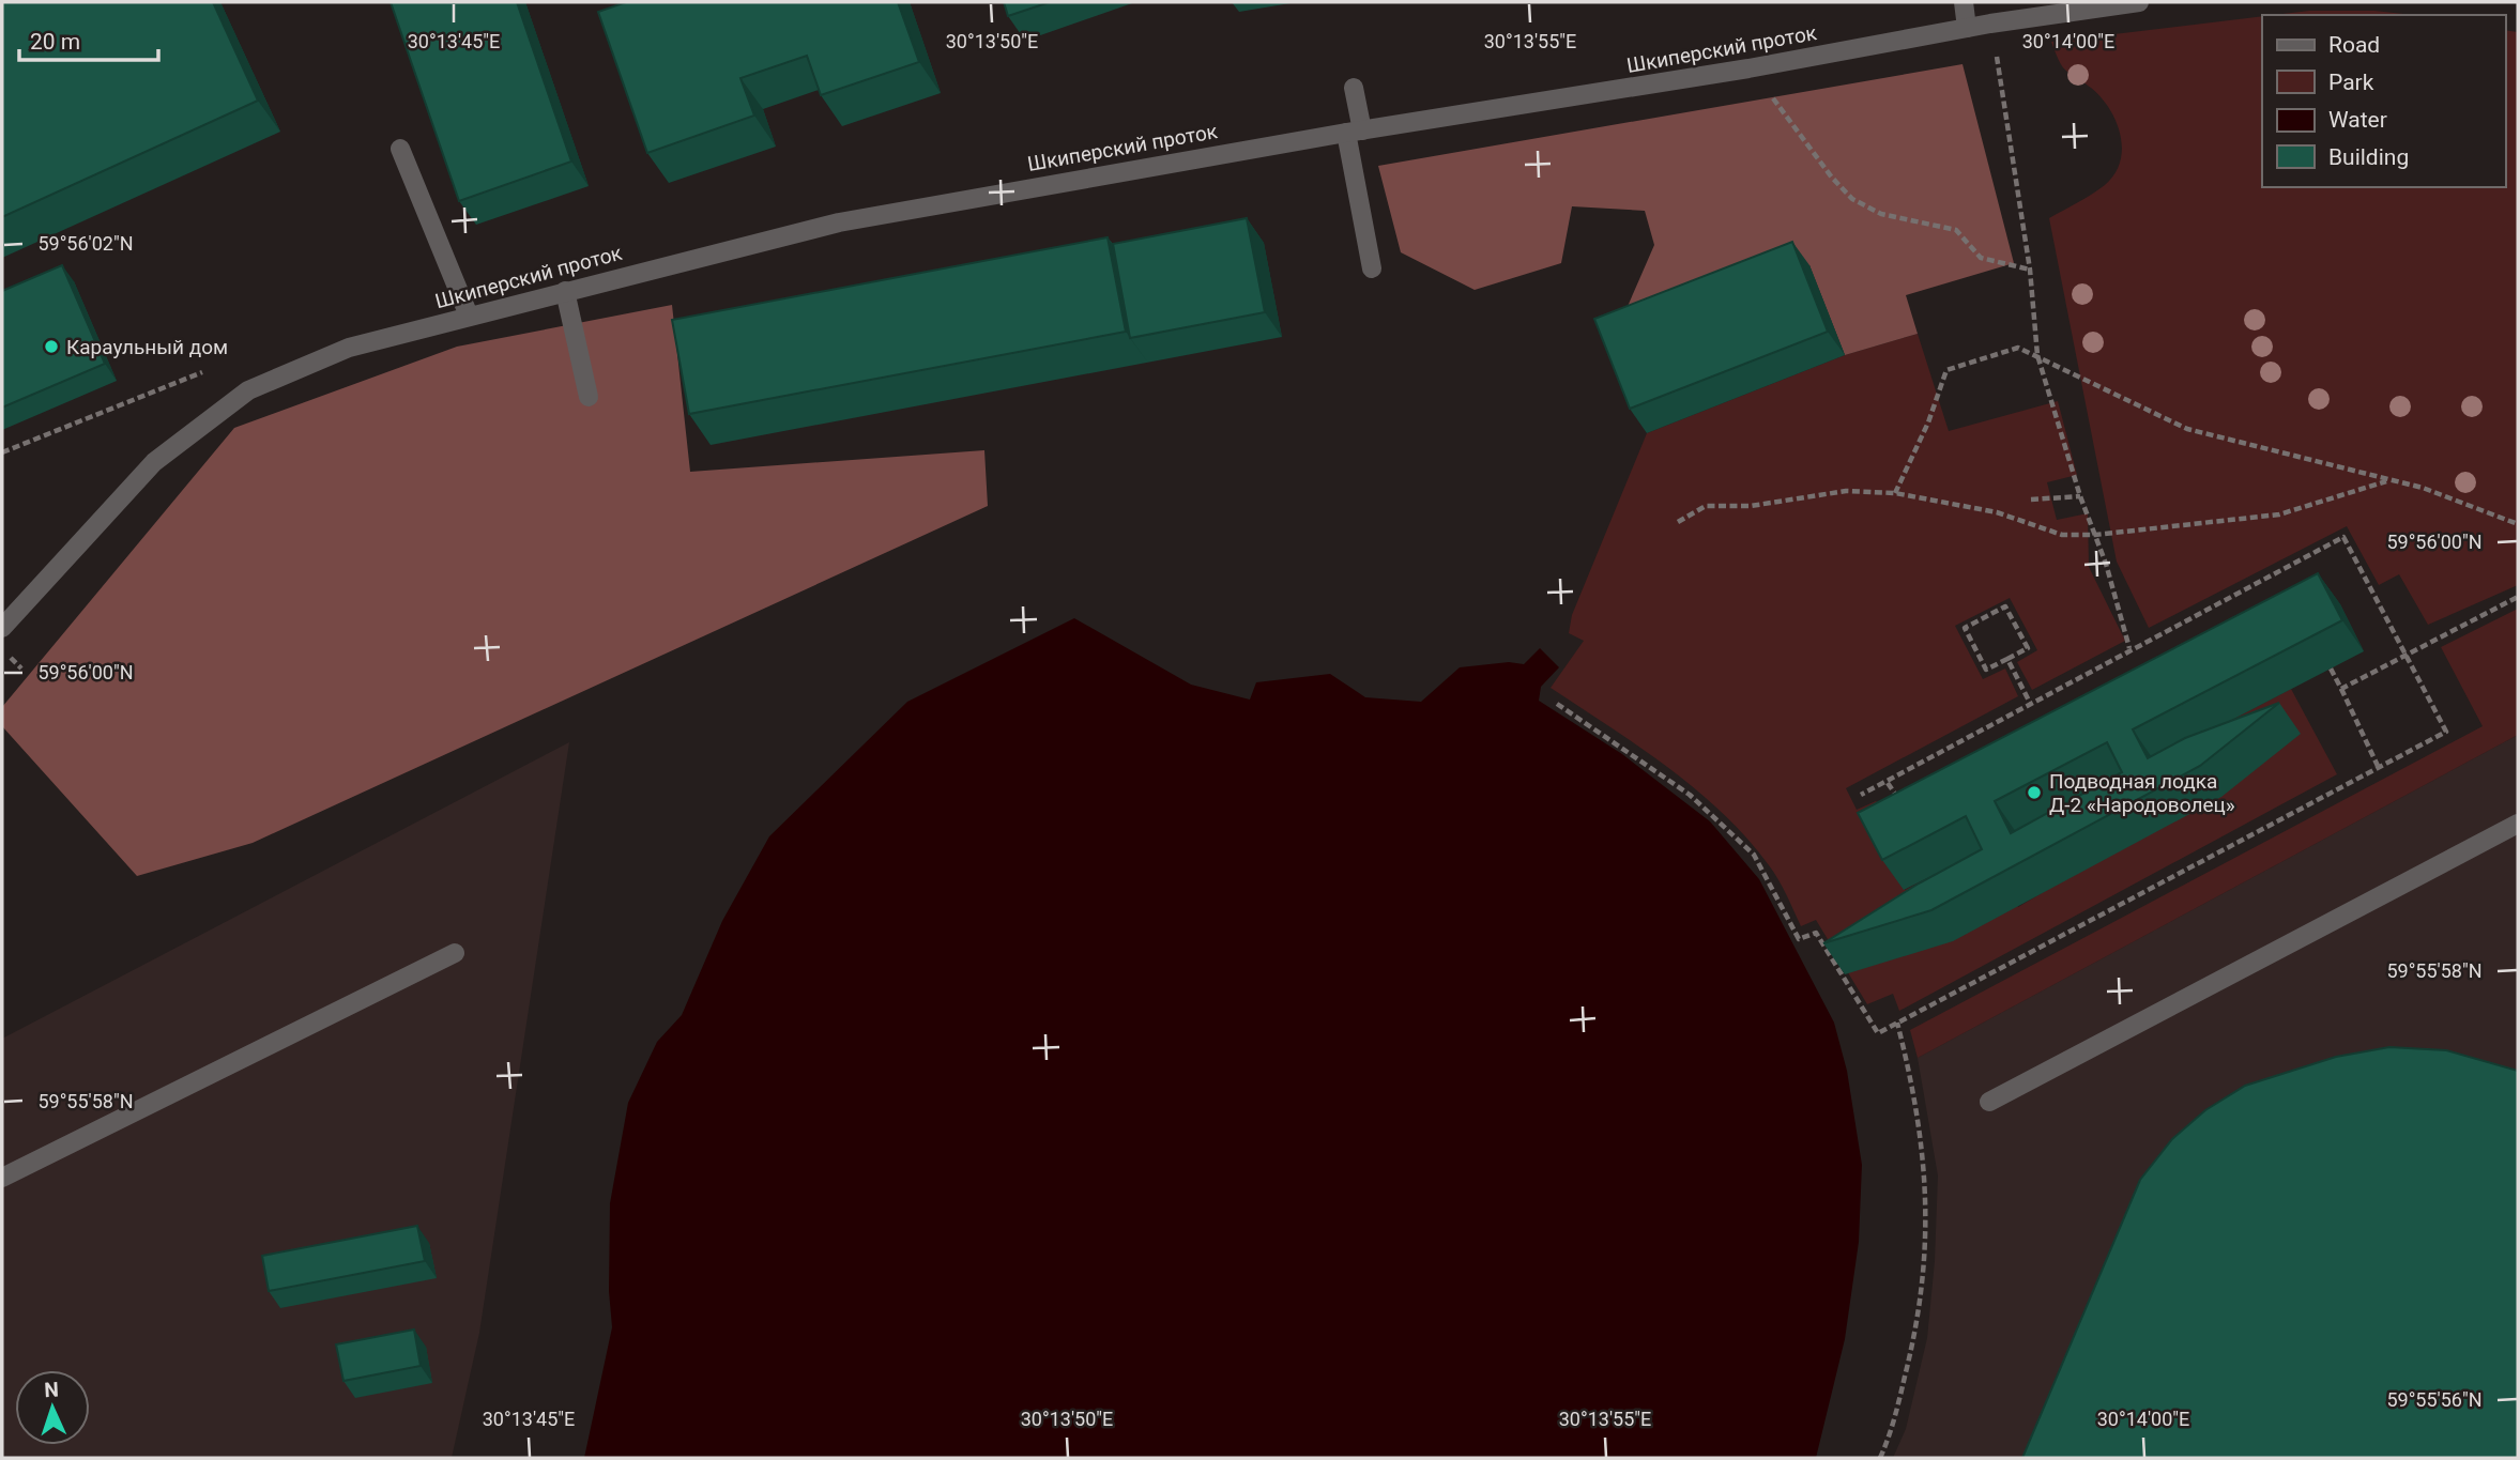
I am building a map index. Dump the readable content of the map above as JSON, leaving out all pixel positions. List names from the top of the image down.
{
  "streets": {
    "street": ["Шкиперский проток"]
  },
  "places": ["Караульный дом", "Подводная лодка Д-2 «Народоволец»"],
  "legend": [
    "Road",
    "Park",
    "Water",
    "Building"
  ],
  "scale_bar": "20 m",
  "north": "top",
  "coordinates": [
    "30°13'45\"E",
    "30°13'50\"E",
    "30°13'55\"E",
    "30°14'00\"E",
    "59°56'02\"N",
    "59°56'00\"N",
    "59°55'58\"N",
    "59°55'56\"N"
  ]
}
